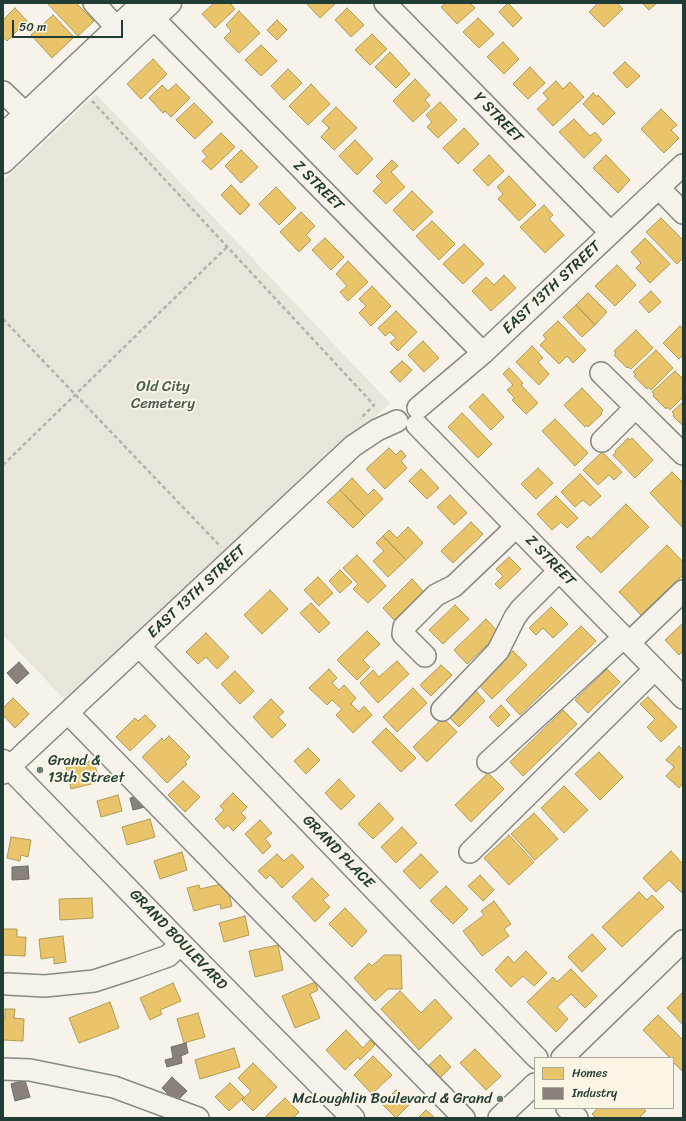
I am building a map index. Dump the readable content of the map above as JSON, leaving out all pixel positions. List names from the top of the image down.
{
  "streets": {
    "main road": ["GRAND BOULEVARD"],
    "street": [
      "Y STREET",
      "Z STREET",
      "EAST 13TH STREET",
      "GRAND PLACE"
    ]
  },
  "crossings": [
    ["Y STREET", "EAST 13TH STREET"],
    ["Z STREET", "EAST 13TH STREET"],
    ["EAST 13TH STREET", "GRAND PLACE"],
    ["EAST 13TH STREET", "GRAND BOULEVARD"]
  ],
  "parks": ["Old City Cemetery"],
  "places": ["Grand & 13th Street", "McLoughlin Boulevard & Grand"],
  "legend": ["Homes", "Industry"],
  "scale_bar": "50 m"
}
